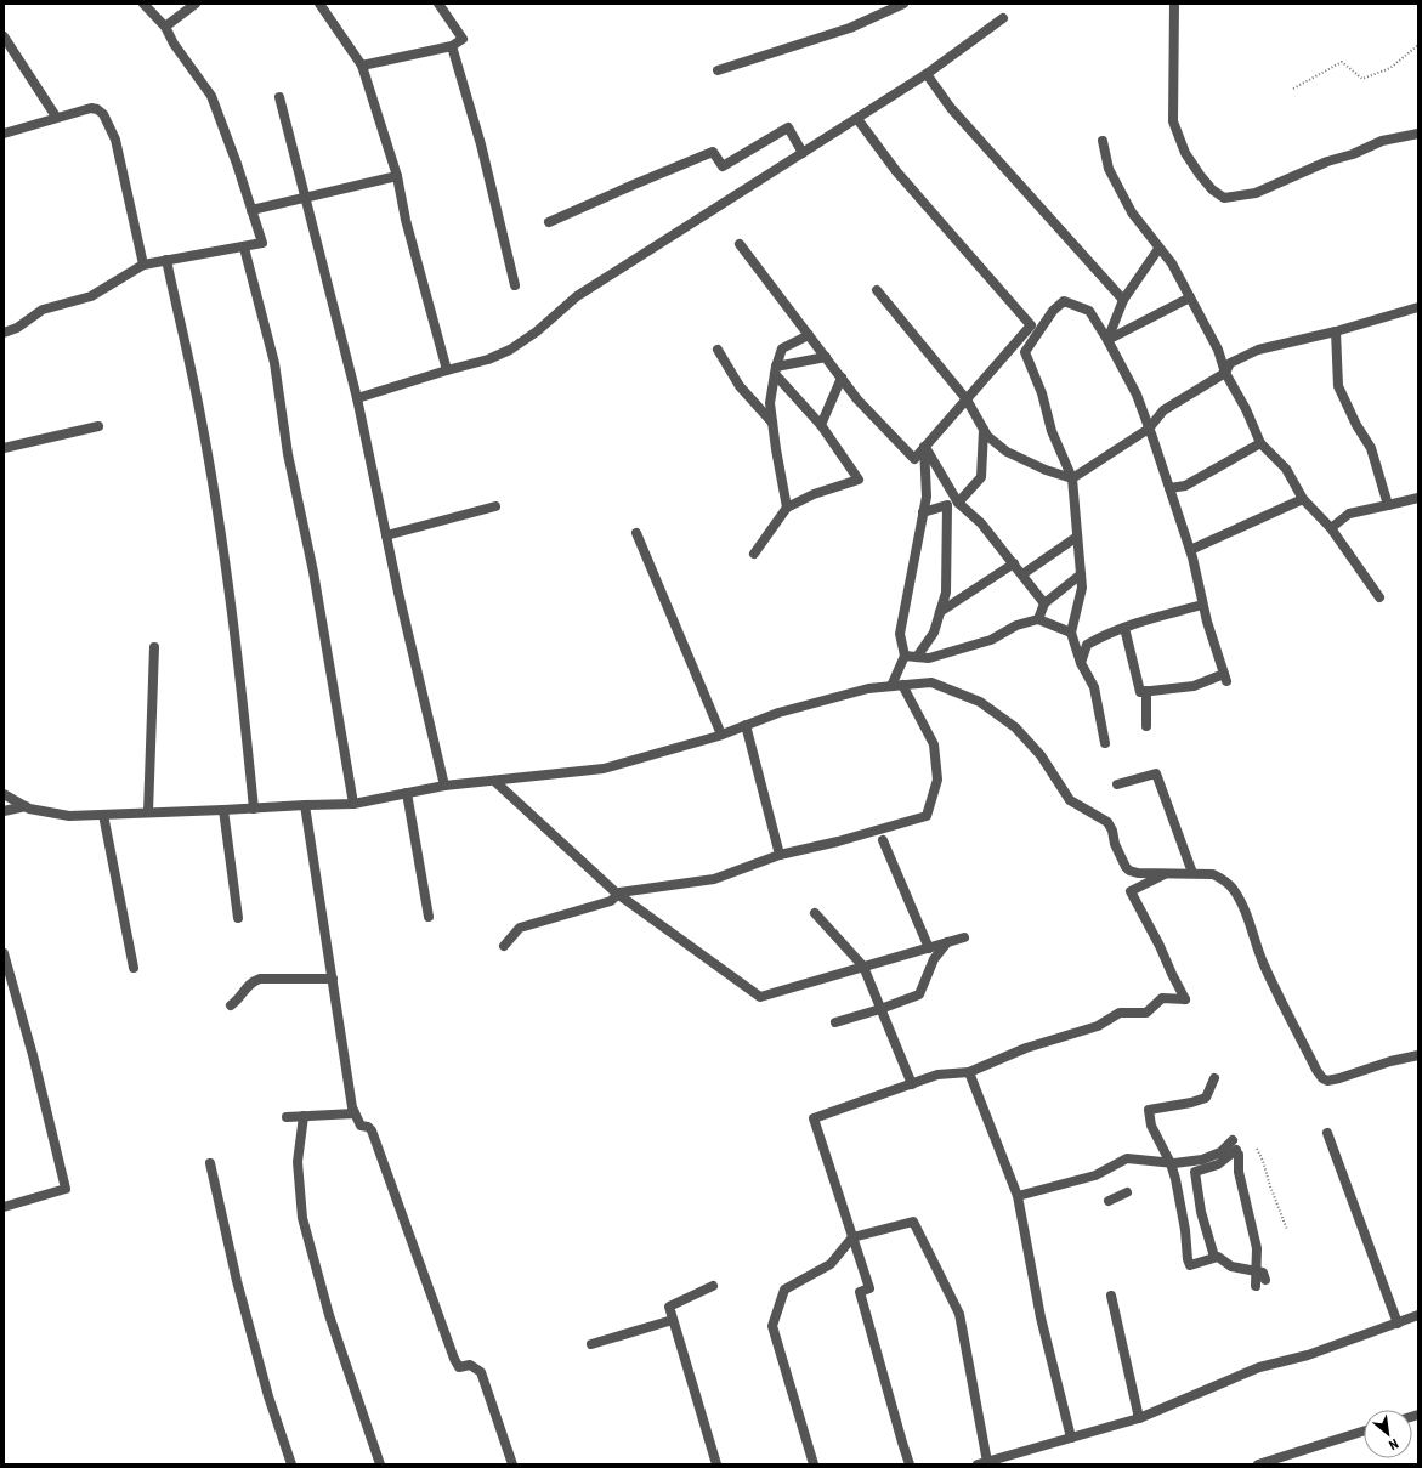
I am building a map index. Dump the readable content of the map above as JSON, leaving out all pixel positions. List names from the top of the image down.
{
  "north": "bottom right"
}
